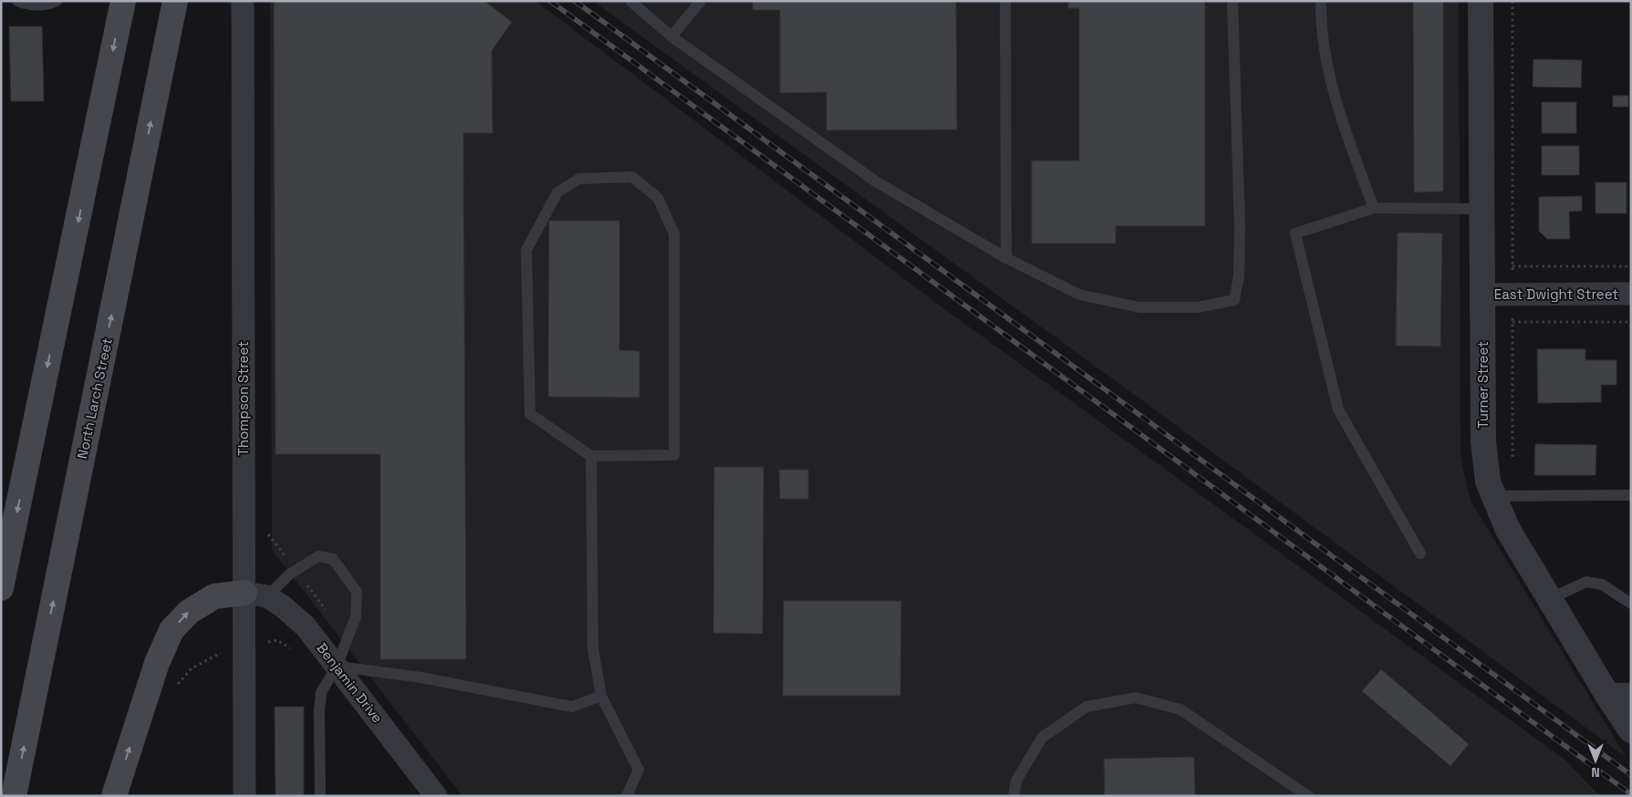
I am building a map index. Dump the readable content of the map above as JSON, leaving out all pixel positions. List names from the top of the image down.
{
  "streets": {
    "main road": ["North Larch Street"],
    "street": [
      "East Dwight Street",
      "Turner Street",
      "Thompson Street",
      "Benjamin Drive"
    ]
  },
  "crossings": [
    ["East Dwight Street", "Turner Street"],
    ["Thompson Street", "Benjamin Drive"]
  ],
  "north": "bottom"
}
